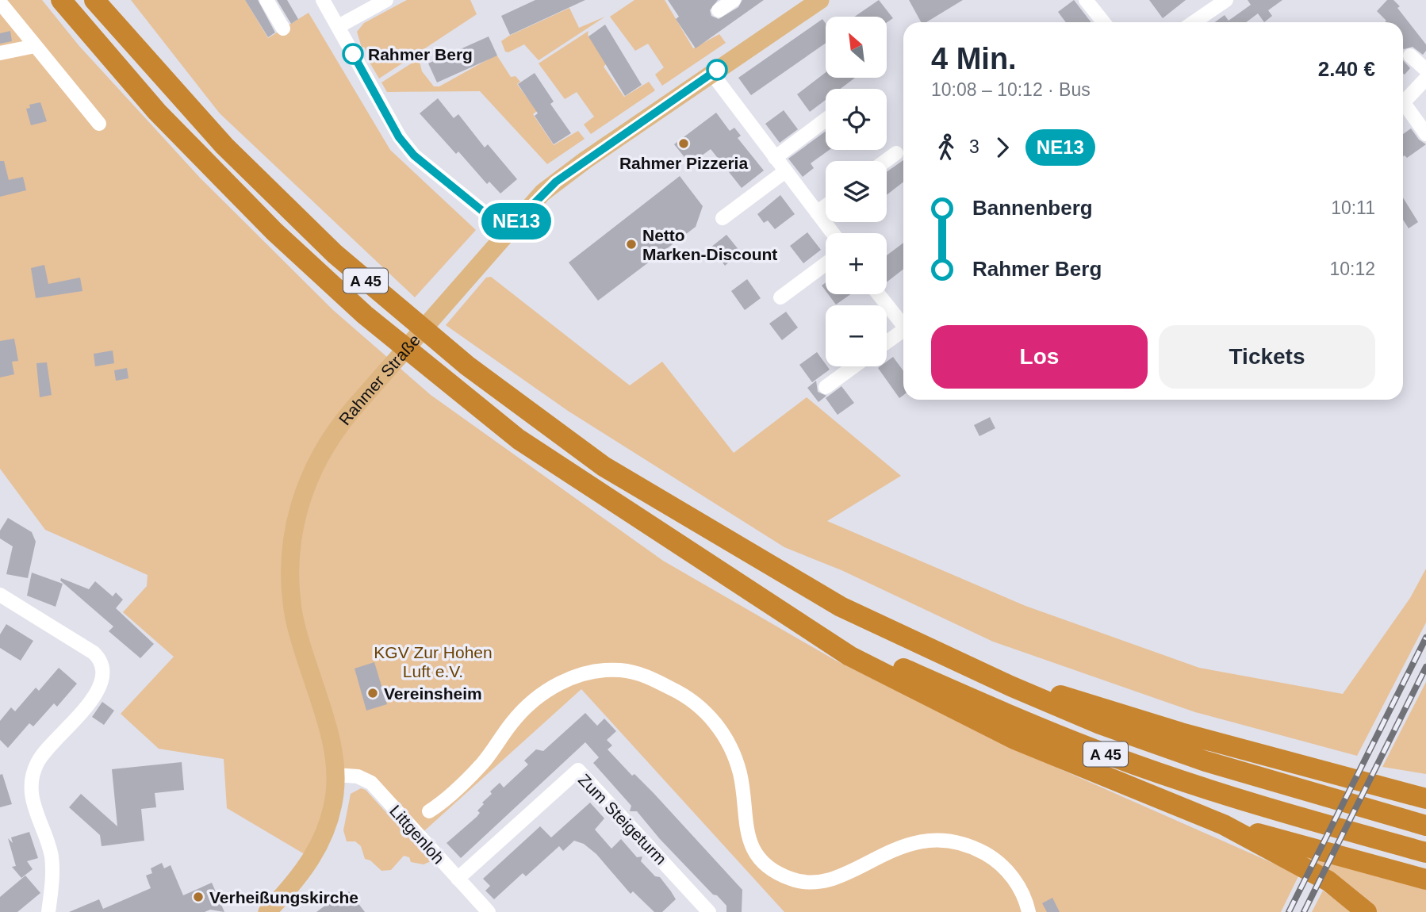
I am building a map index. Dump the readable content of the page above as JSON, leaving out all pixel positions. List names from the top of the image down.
{
  "streets": {
    "highway": ["A 45"],
    "main road": ["Rahmer Straße"],
    "street": ["Zum Steigeturm", "Littgenloh"]
  },
  "crossings": [
    ["Rahmer Straße", "Littgenloh"],
    ["Zum Steigeturm", "Littgenloh"]
  ],
  "parks": ["KGV Zur Hohen Luft e.V."],
  "places": [
    "Rahmer Berg",
    "Rahmer Pizzeria",
    "Netto Marken-Discount",
    "Vereinsheim",
    "Verheißungskirche"
  ],
  "lines": ["bus line NE13"],
  "north": "top left",
  "page": {
    "on_map": "NE13",
    "map_buttons": ["+", "−"],
    "heading": ["4 Min.", "10:08 – 10:12 · Bus", "2.40 €"],
    "legs": ["3", "NE13"],
    "list": [
      {
        "name": "Bannenberg",
        "value": "10:11"
      },
      {
        "name": "Rahmer Berg",
        "value": "10:12"
      }
    ],
    "buttons": ["Los", "Tickets"]
  }
}
